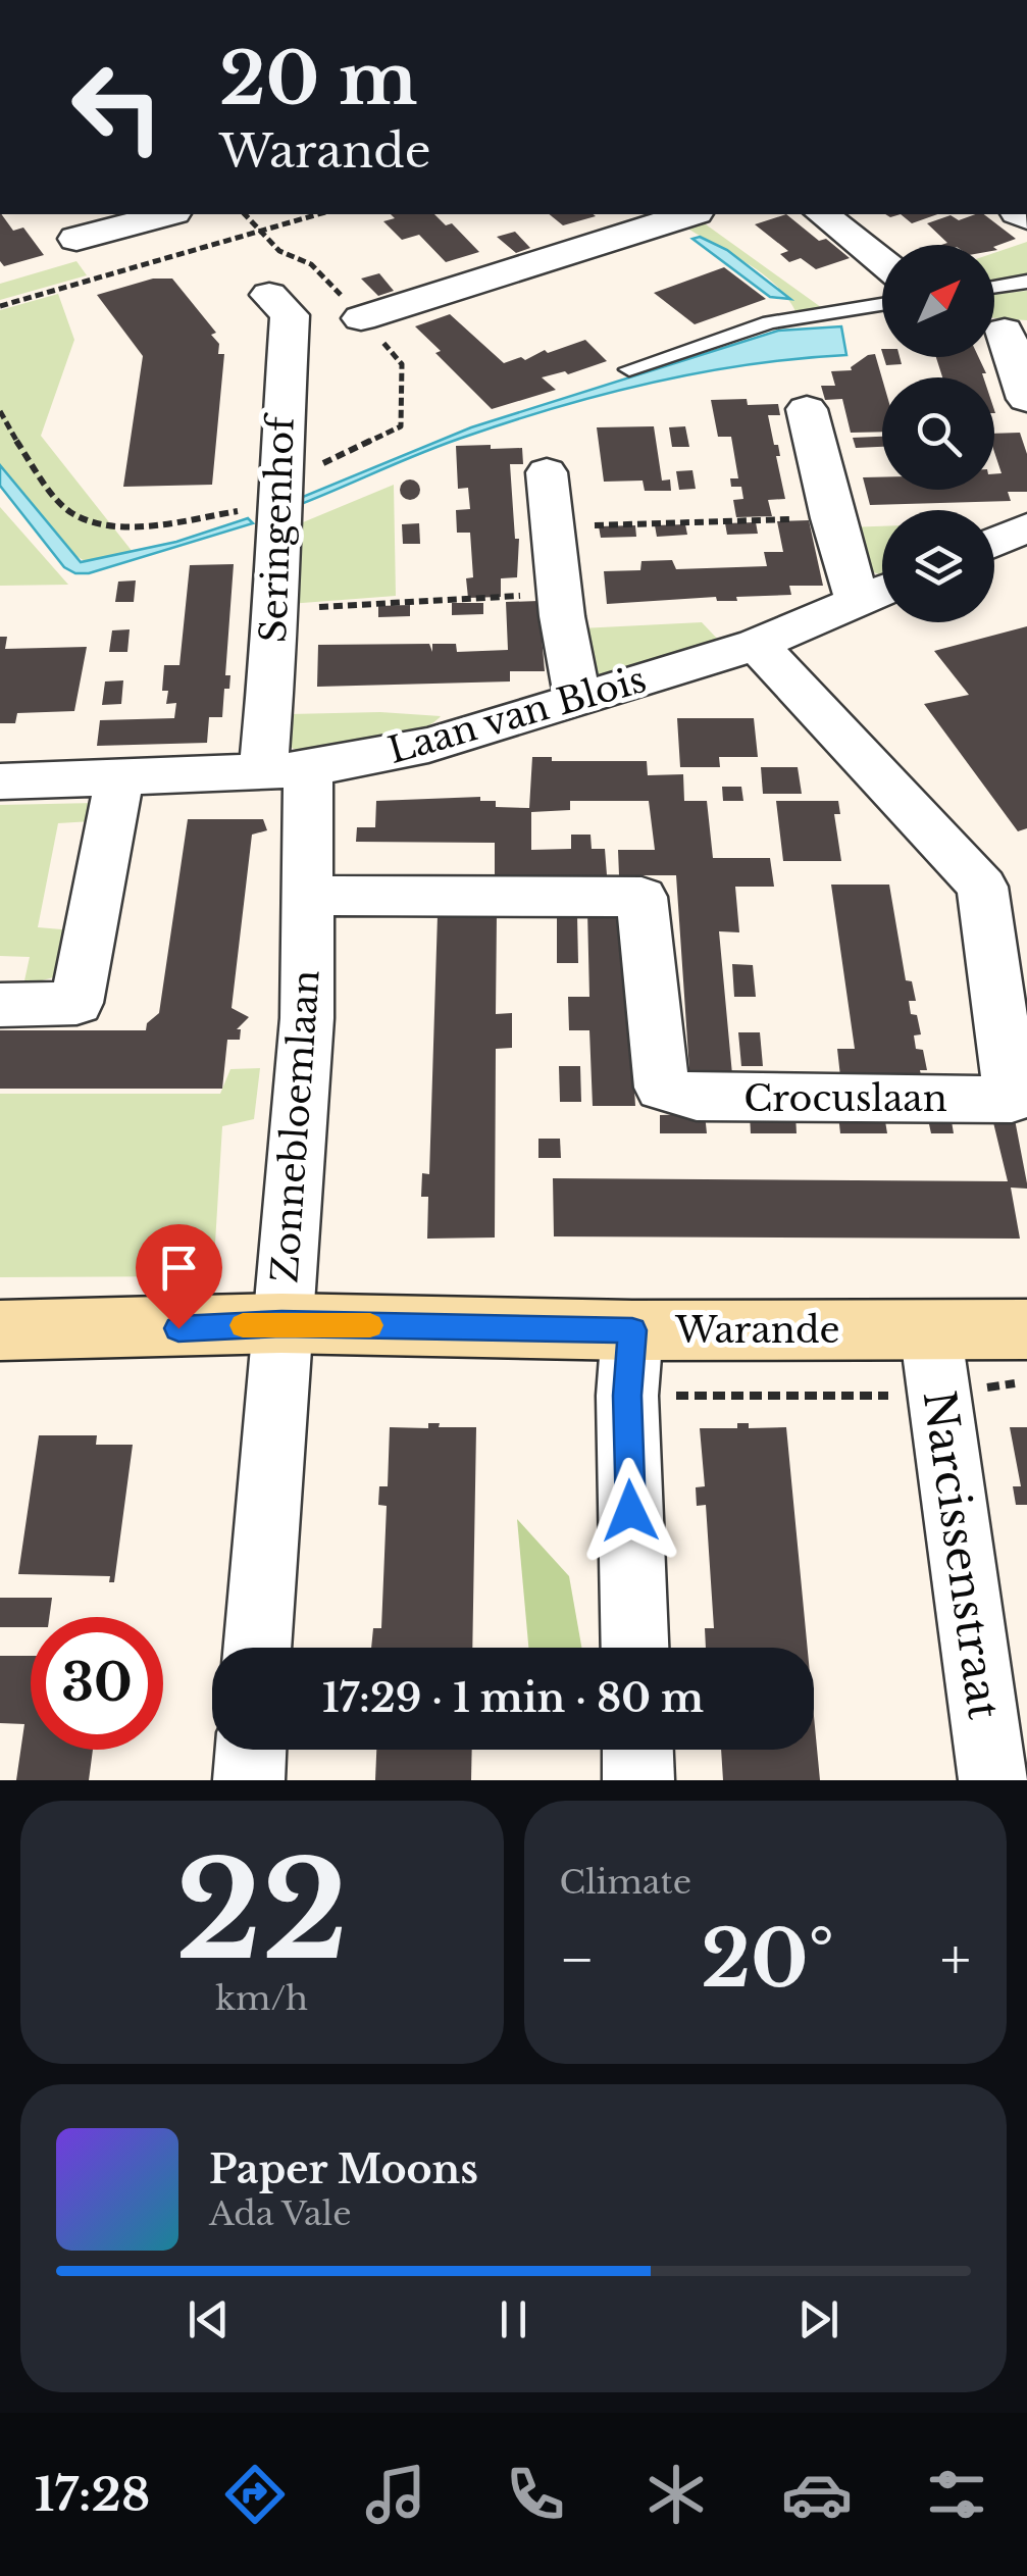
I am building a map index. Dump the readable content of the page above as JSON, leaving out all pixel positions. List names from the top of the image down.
{
  "streets": {
    "main road": ["Warande"],
    "street": [
      "Seringenhof",
      "Laan van Blois",
      "Crocuslaan",
      "Zonnebloemlaan",
      "Narcissenstraat"
    ]
  },
  "crossings": [
    ["Seringenhof", "Laan van Blois"],
    ["Seringenhof", "Zonnebloemlaan"],
    ["Laan van Blois", "Crocuslaan"],
    ["Laan van Blois", "Zonnebloemlaan"],
    ["Crocuslaan", "Zonnebloemlaan"],
    ["Zonnebloemlaan", "Warande"],
    ["Warande", "Narcissenstraat"]
  ],
  "north": "top right",
  "page": {
    "turn": ["20 m", "Warande"],
    "limit": "30",
    "trip": "17:29 · 1 min · 80 m",
    "tile": [
      ["22", "km/h"],
      "Climate"
    ],
    "heat": ["−", "20°", "+"],
    "song": ["Paper Moons", "Ada Vale"],
    "tabs": "17:28"
  }
}
